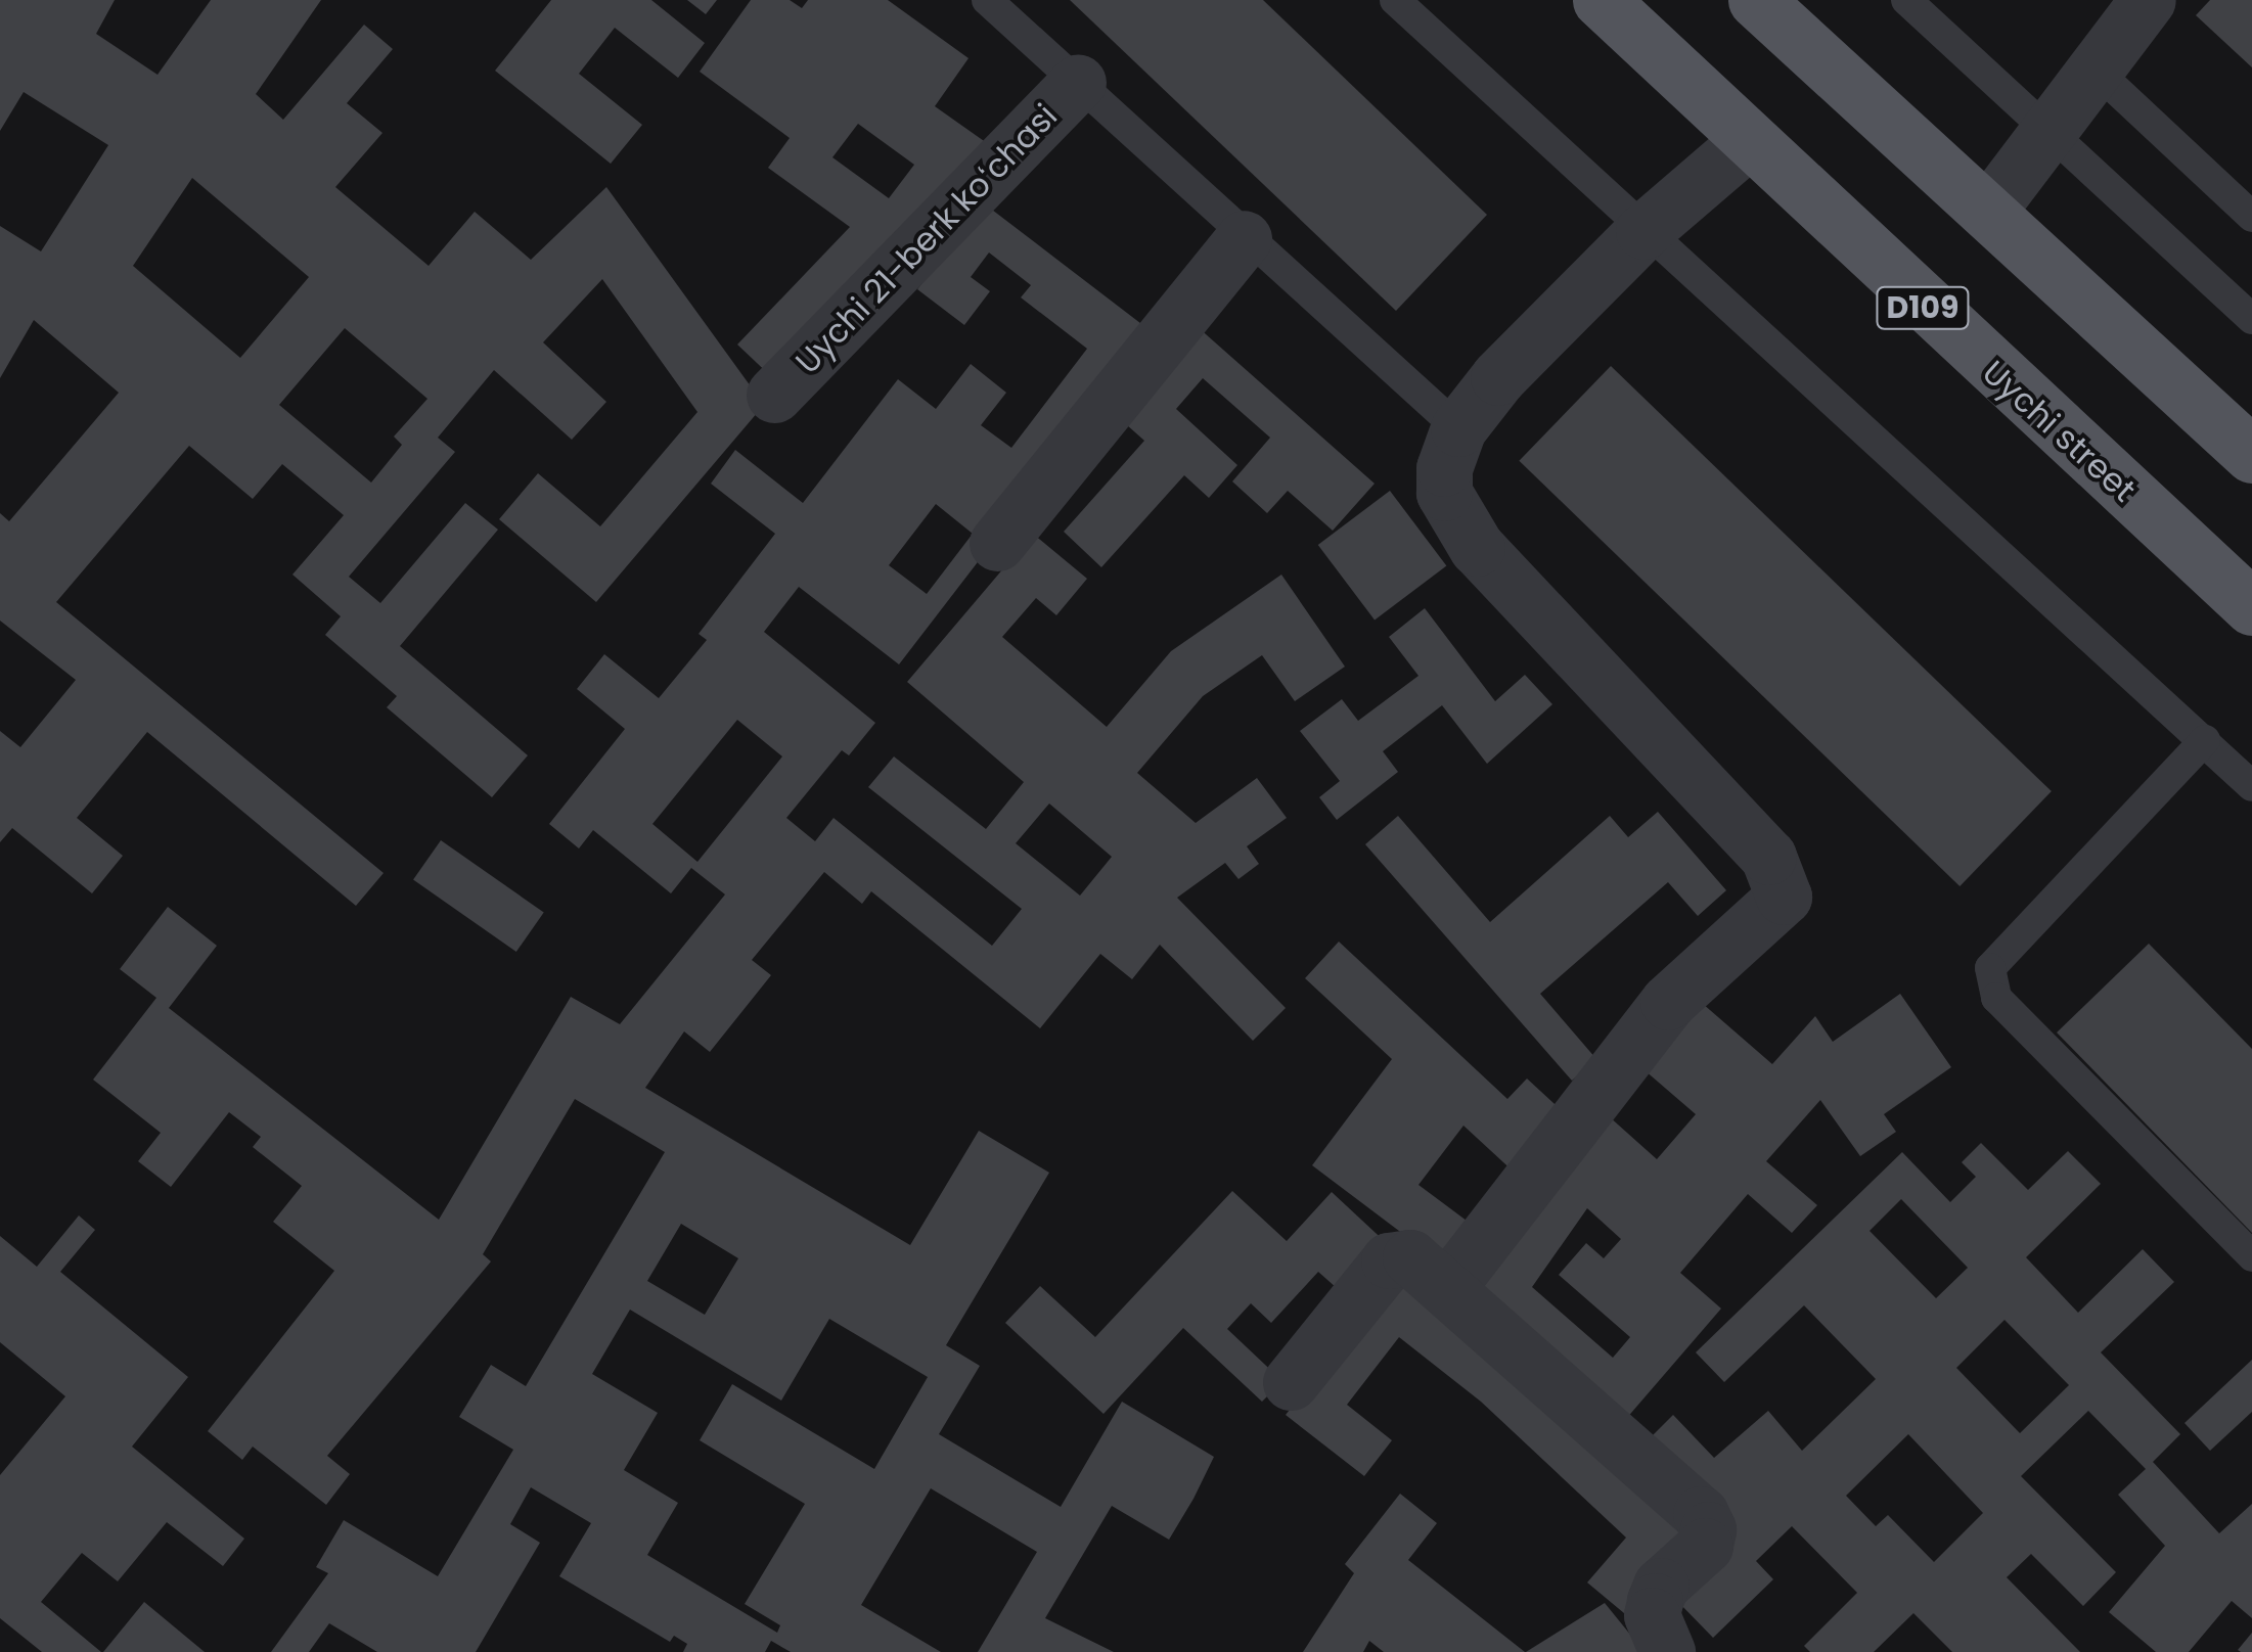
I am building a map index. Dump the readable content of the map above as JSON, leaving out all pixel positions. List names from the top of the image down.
{
  "streets": {
    "main road": ["D109", "Uychi street"],
    "street": ["Uychi 21-berk koʻchasi"]
  }
}
